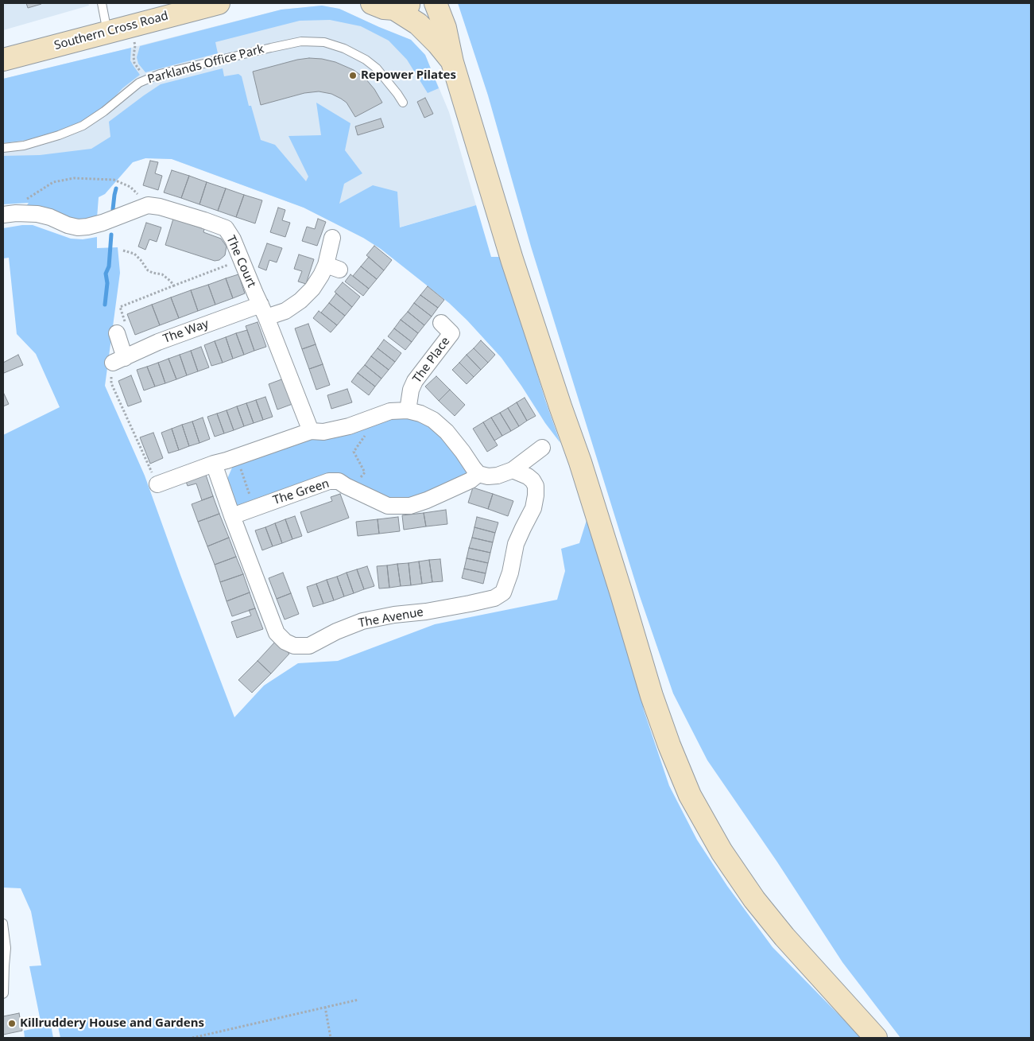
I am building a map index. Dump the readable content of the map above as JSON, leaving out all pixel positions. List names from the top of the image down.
{
  "streets": {
    "main road": ["Southern Cross Road"],
    "street": [
      "The Court",
      "The Way",
      "The Place",
      "The Green",
      "The Avenue"
    ],
    "lane": ["Parklands Office Park"]
  },
  "crossings": [
    ["The Court", "The Way"],
    ["The Green", "The Avenue"]
  ],
  "places": ["Repower Pilates", "Killruddery House and Gardens"]
}
